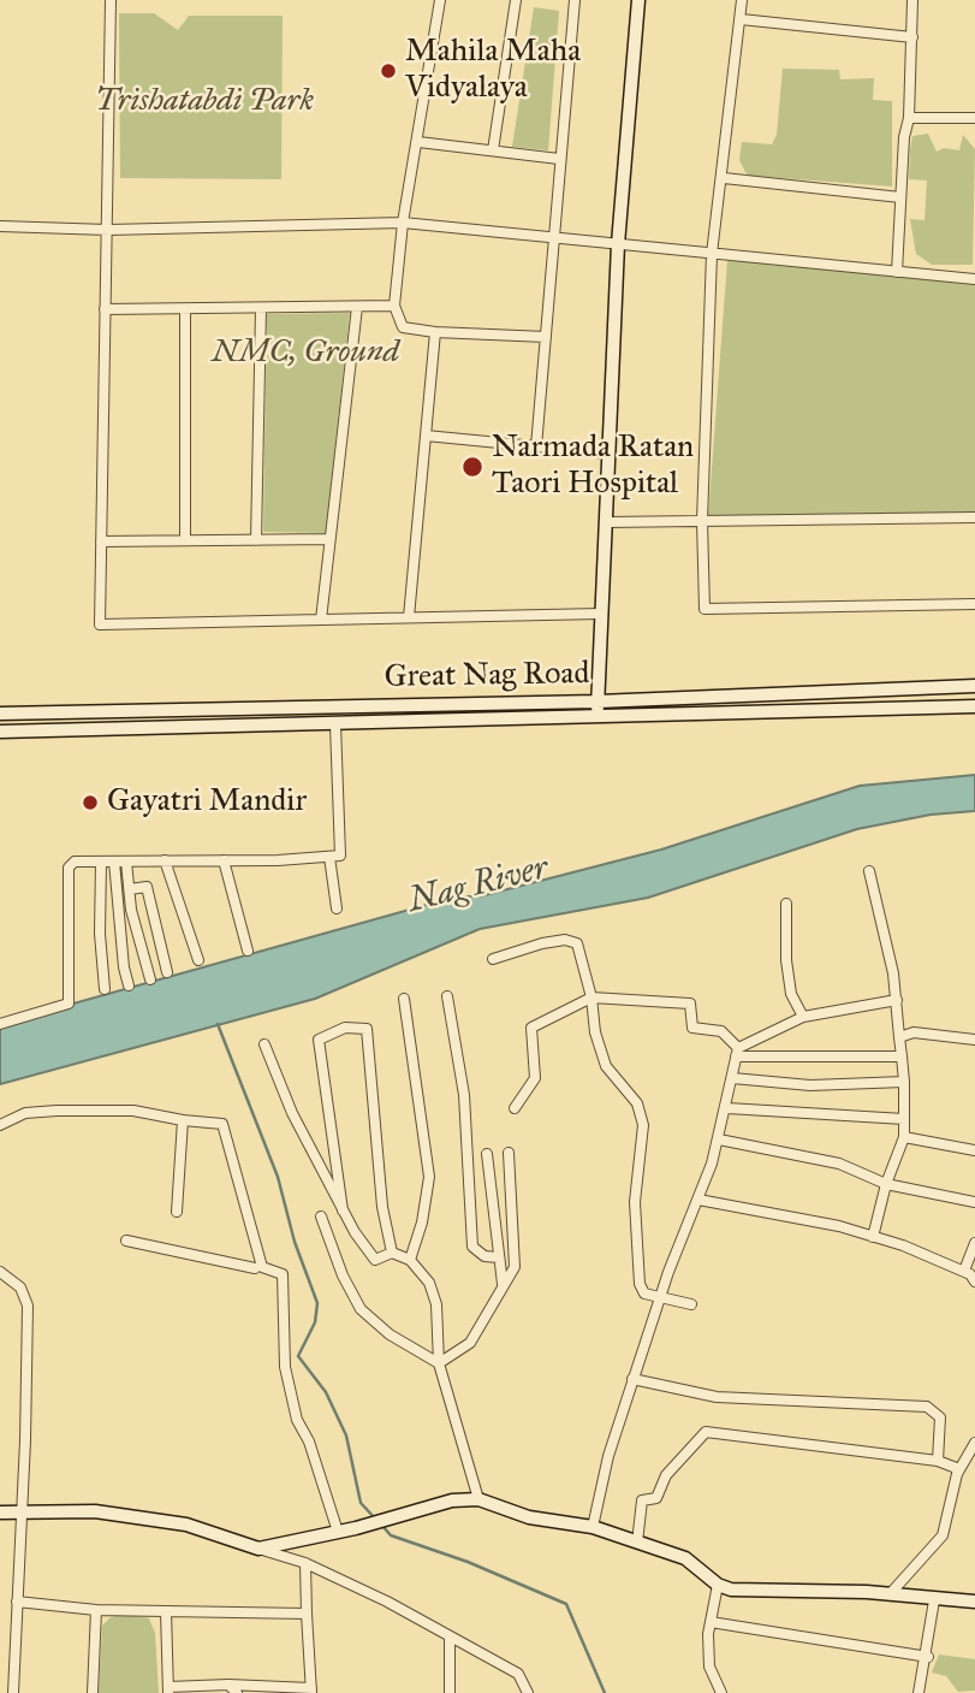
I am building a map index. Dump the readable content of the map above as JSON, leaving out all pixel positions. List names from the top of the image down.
{
  "streets": {
    "main road": ["Great Nag Road"]
  },
  "water": ["Nag River"],
  "parks": ["Trishatabdi Park", "NMC, Ground"],
  "places": ["Mahila Maha Vidyalaya", "Narmada Ratan Taori Hospital", "Gayatri Mandir"]
}
